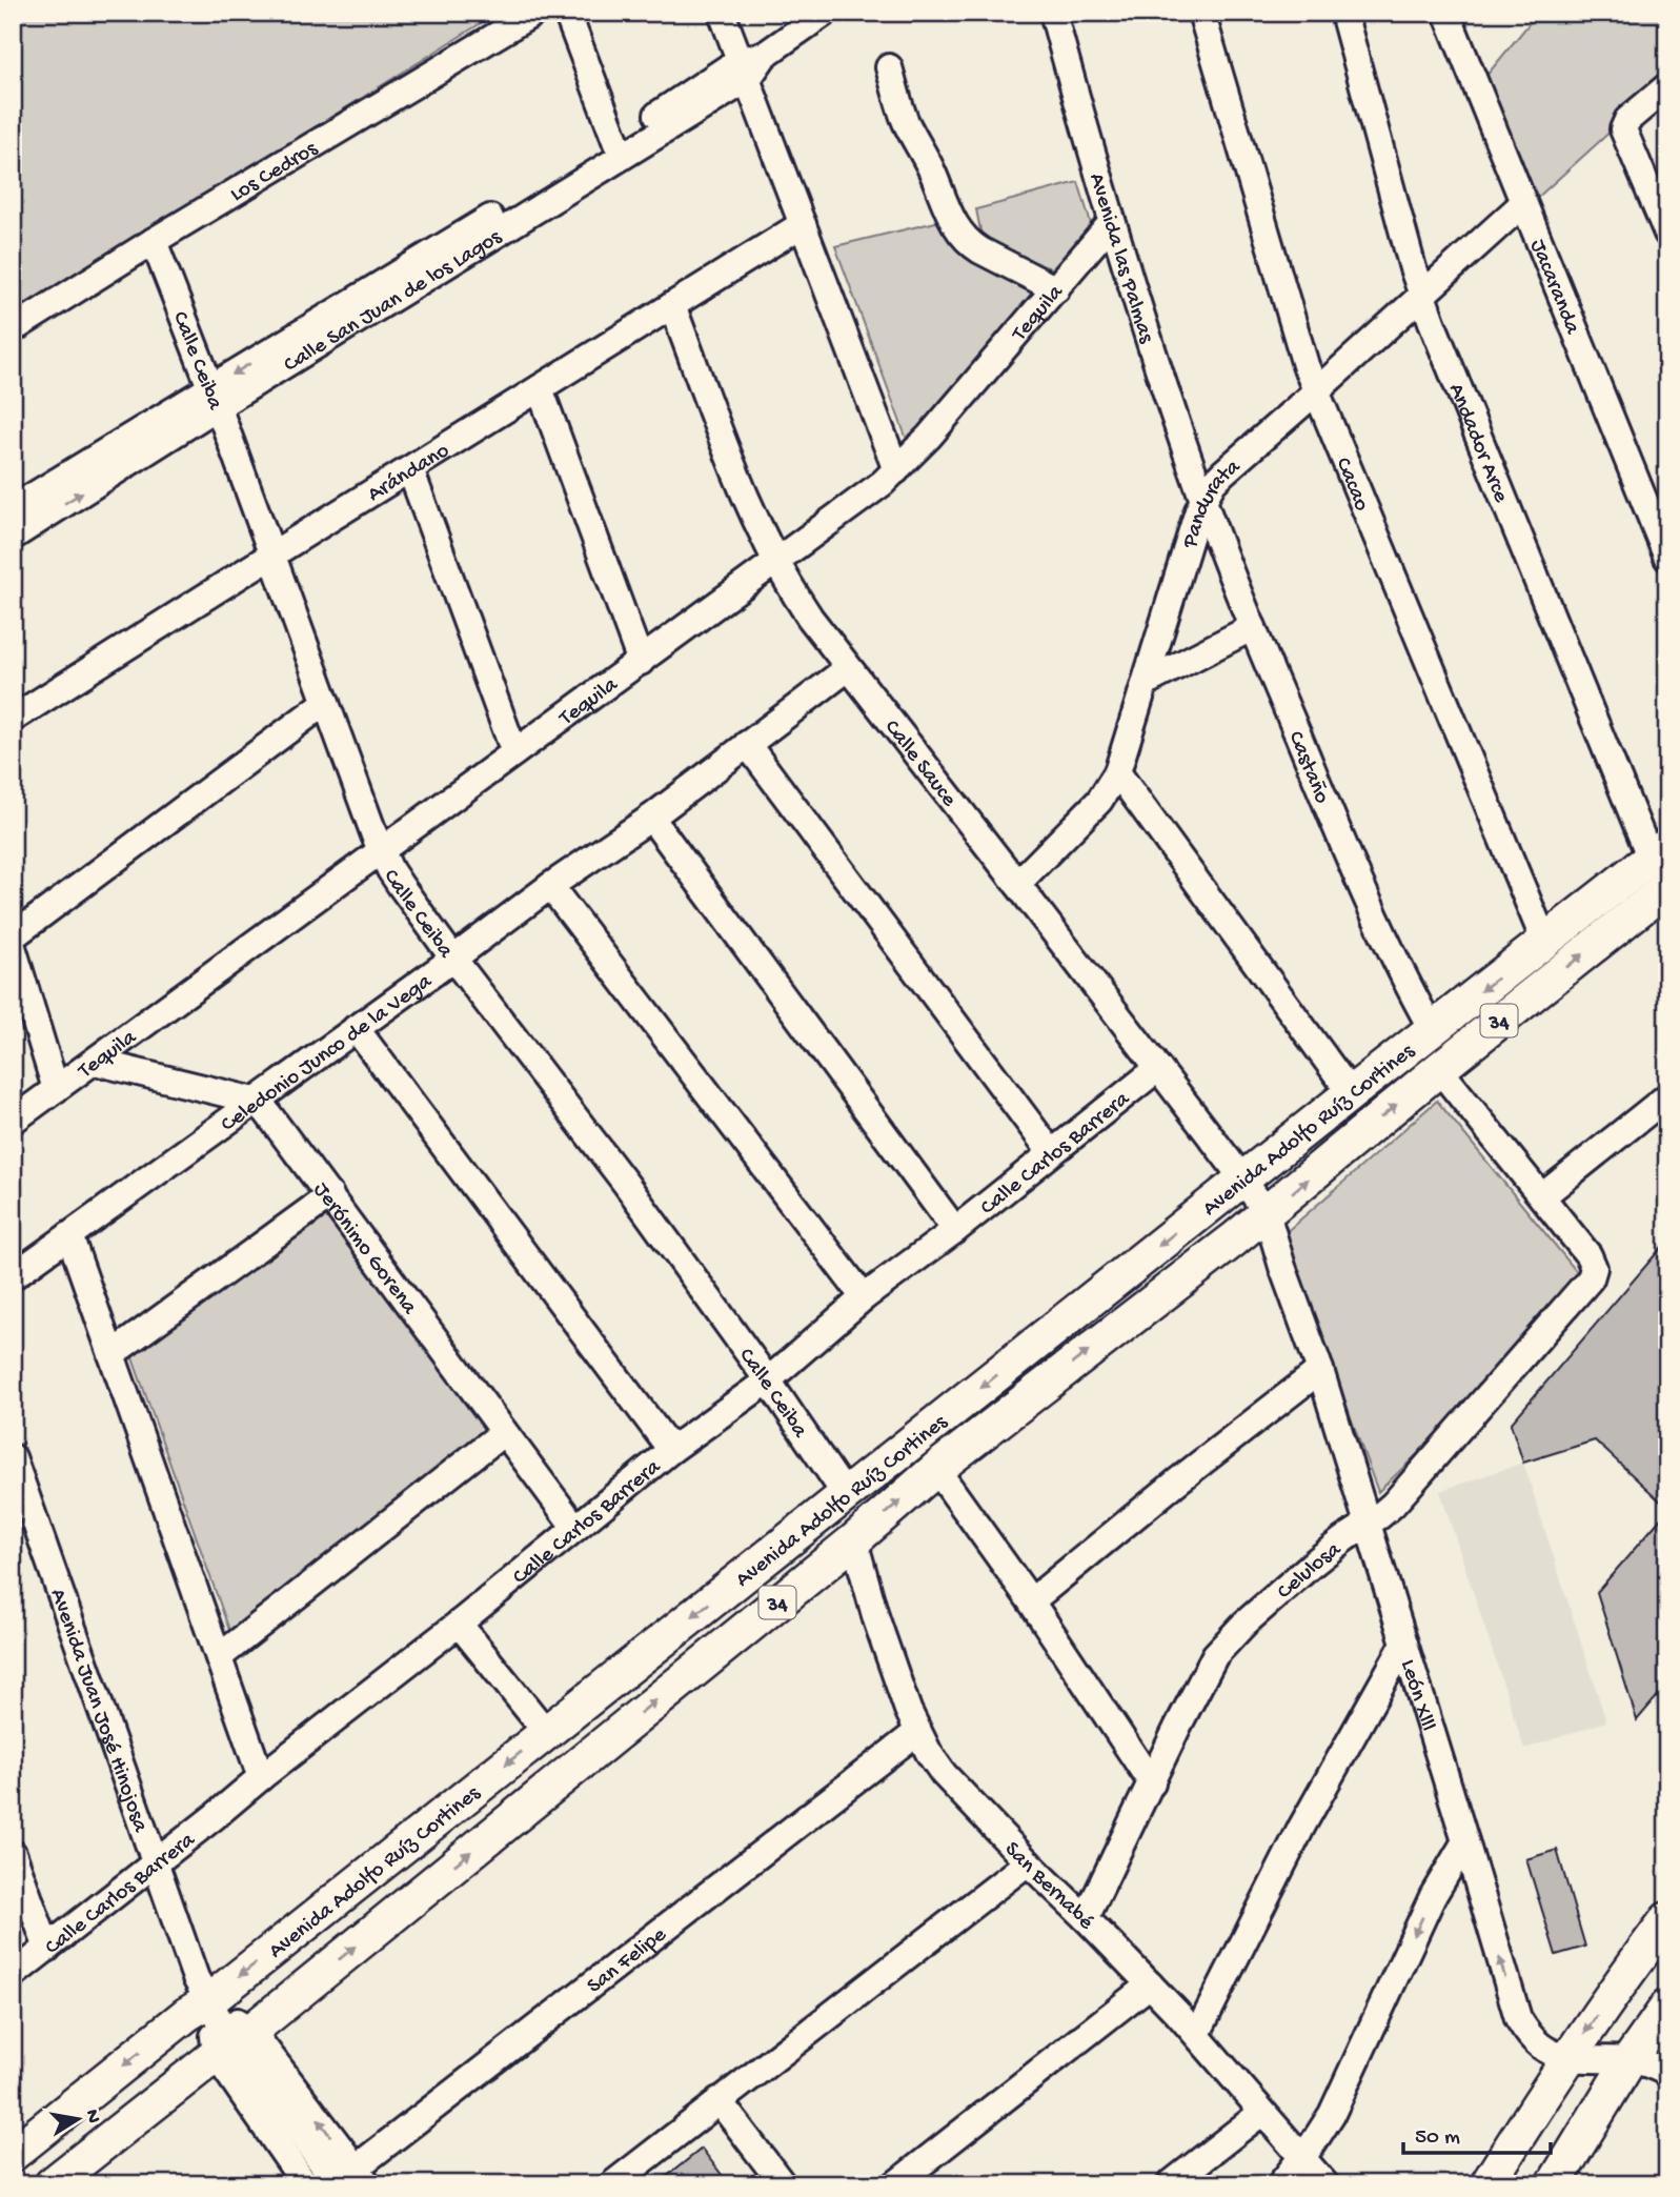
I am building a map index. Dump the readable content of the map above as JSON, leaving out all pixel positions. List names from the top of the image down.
{
  "streets": {
    "main road": ["34", "Avenida Adolfo Ruíz Cortines"],
    "street": [
      "Los Cedros",
      "Avenida las Palmas",
      "Jacaranda",
      "Calle San Juan de los Lagos",
      "Tequila",
      "Calle Ceiba",
      "Andador Arce",
      "Arándano",
      "Cacao",
      "Pandurata",
      "Calle Sauce",
      "Castaño",
      "Celedonio Junco de la Vega",
      "Calle Carlos Barrera",
      "Jerónimo Gorena",
      "Celulosa",
      "León Xlll",
      "Avenida Juan José Hinojosa",
      "San Bernabé",
      "San Felipe"
    ]
  },
  "crossings": [
    ["Los Cedros", "Calle Ceiba"],
    ["Avenida las Palmas", "Tequila"],
    ["Avenida las Palmas", "Pandurata"],
    ["Avenida las Palmas", "Castaño"],
    ["Jacaranda", "Pandurata"],
    ["Calle San Juan de los Lagos", "Calle Ceiba"],
    ["Tequila", "Calle Ceiba"],
    ["Tequila", "Calle Sauce"],
    ["Calle Ceiba", "Arándano"],
    ["Calle Ceiba", "Celedonio Junco de la Vega"],
    ["Calle Ceiba", "Avenida Adolfo Ruíz Cortines"],
    ["Calle Ceiba", "Calle Carlos Barrera"],
    ["Andador Arce", "Pandurata"],
    ["Andador Arce", "Avenida Adolfo Ruíz Cortines"],
    ["Arándano", "Calle Sauce"],
    ["Cacao", "Pandurata"],
    ["Cacao", "Avenida Adolfo Ruíz Cortines"],
    ["Pandurata", "Calle Sauce"],
    ["Pandurata", "Castaño"],
    ["Calle Sauce", "Celedonio Junco de la Vega"],
    ["Calle Sauce", "Avenida Adolfo Ruíz Cortines"],
    ["Calle Sauce", "Calle Carlos Barrera"],
    ["Calle Sauce", "León Xlll"],
    ["Castaño", "Avenida Adolfo Ruíz Cortines"],
    ["Celedonio Junco de la Vega", "Jerónimo Gorena"],
    ["Avenida Adolfo Ruíz Cortines", "León Xlll"],
    ["Avenida Adolfo Ruíz Cortines", "Avenida Juan José Hinojosa"],
    ["Avenida Adolfo Ruíz Cortines", "San Bernabé"],
    ["Calle Carlos Barrera", "Jerónimo Gorena"],
    ["Calle Carlos Barrera", "Avenida Juan José Hinojosa"],
    ["Celulosa", "León Xlll"],
    ["Celulosa", "San Bernabé"],
    ["Avenida Juan José Hinojosa", "San Felipe"],
    ["San Bernabé", "San Felipe"]
  ],
  "scale_bar": "50 m",
  "north": "right"
}
